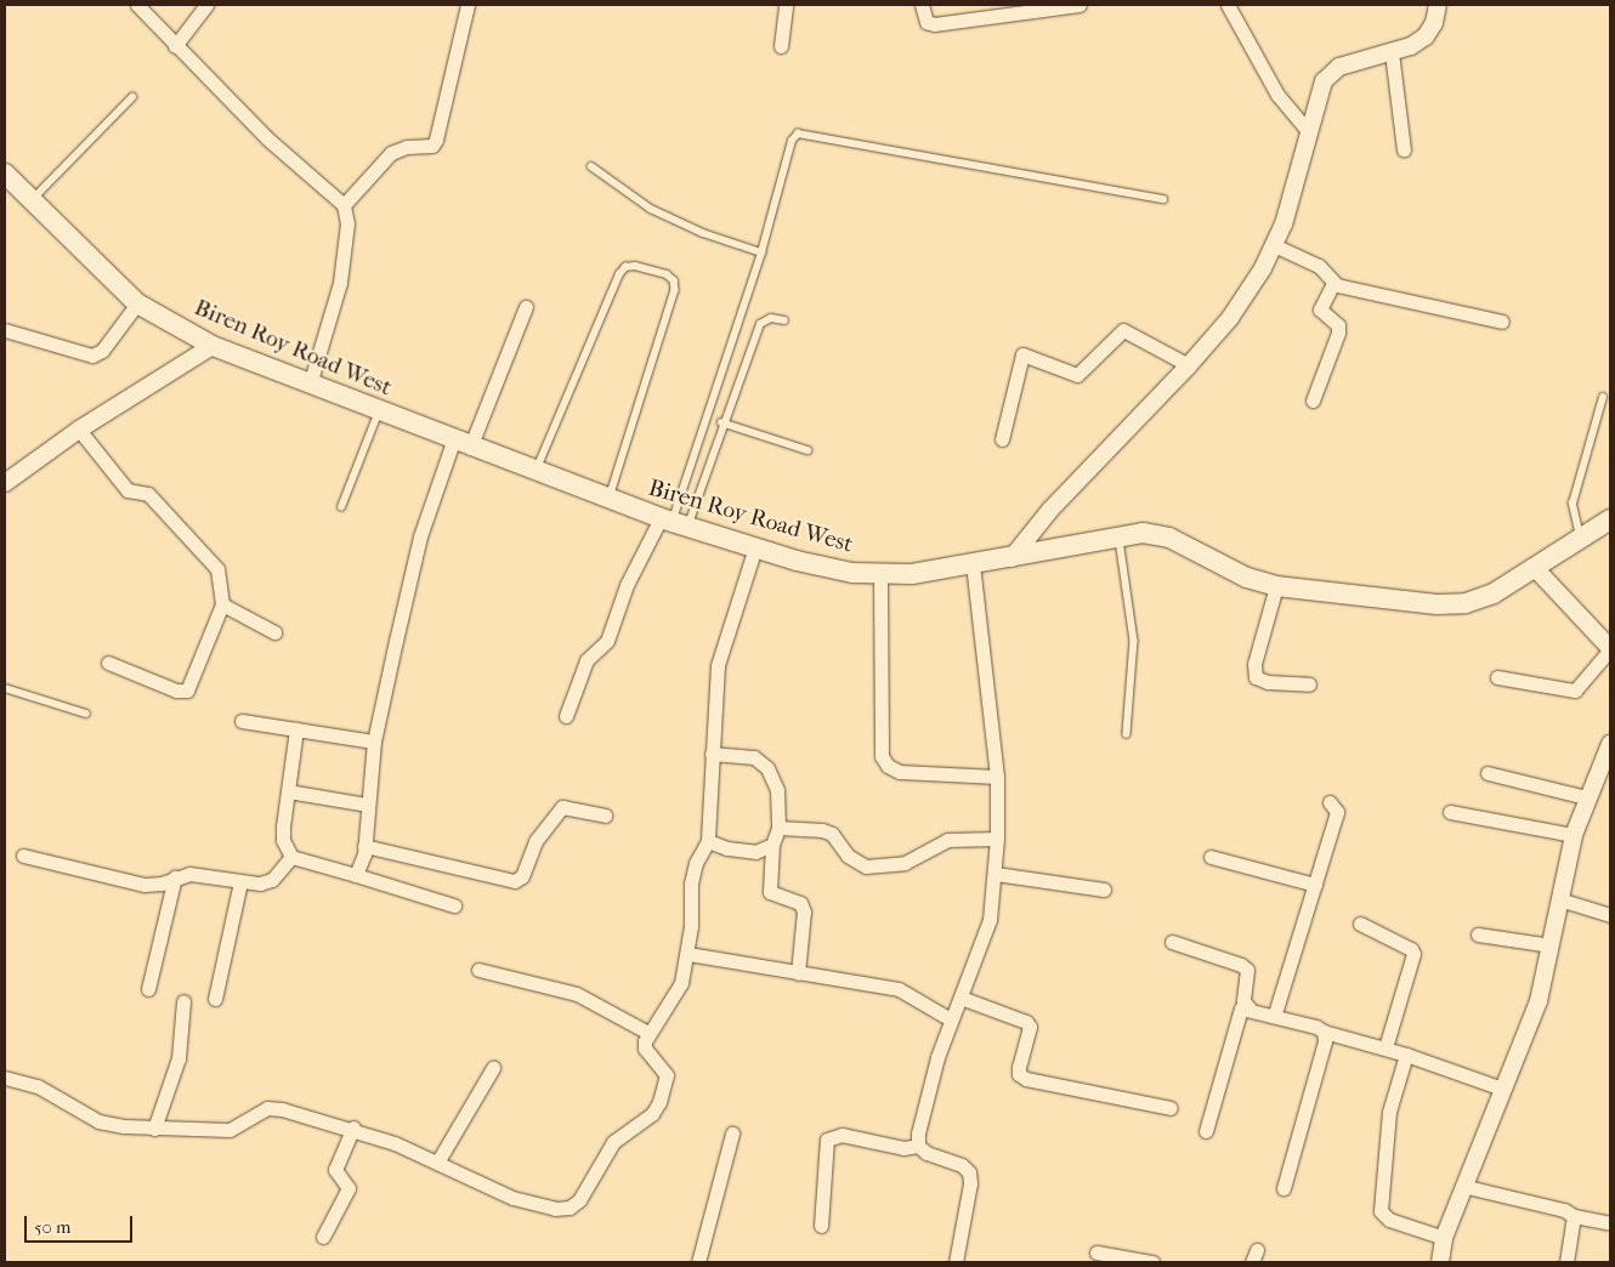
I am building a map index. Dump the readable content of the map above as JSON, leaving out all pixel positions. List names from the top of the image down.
{
  "streets": {
    "main road": ["Biren Roy Road West"]
  },
  "scale_bar": "50 m"
}
